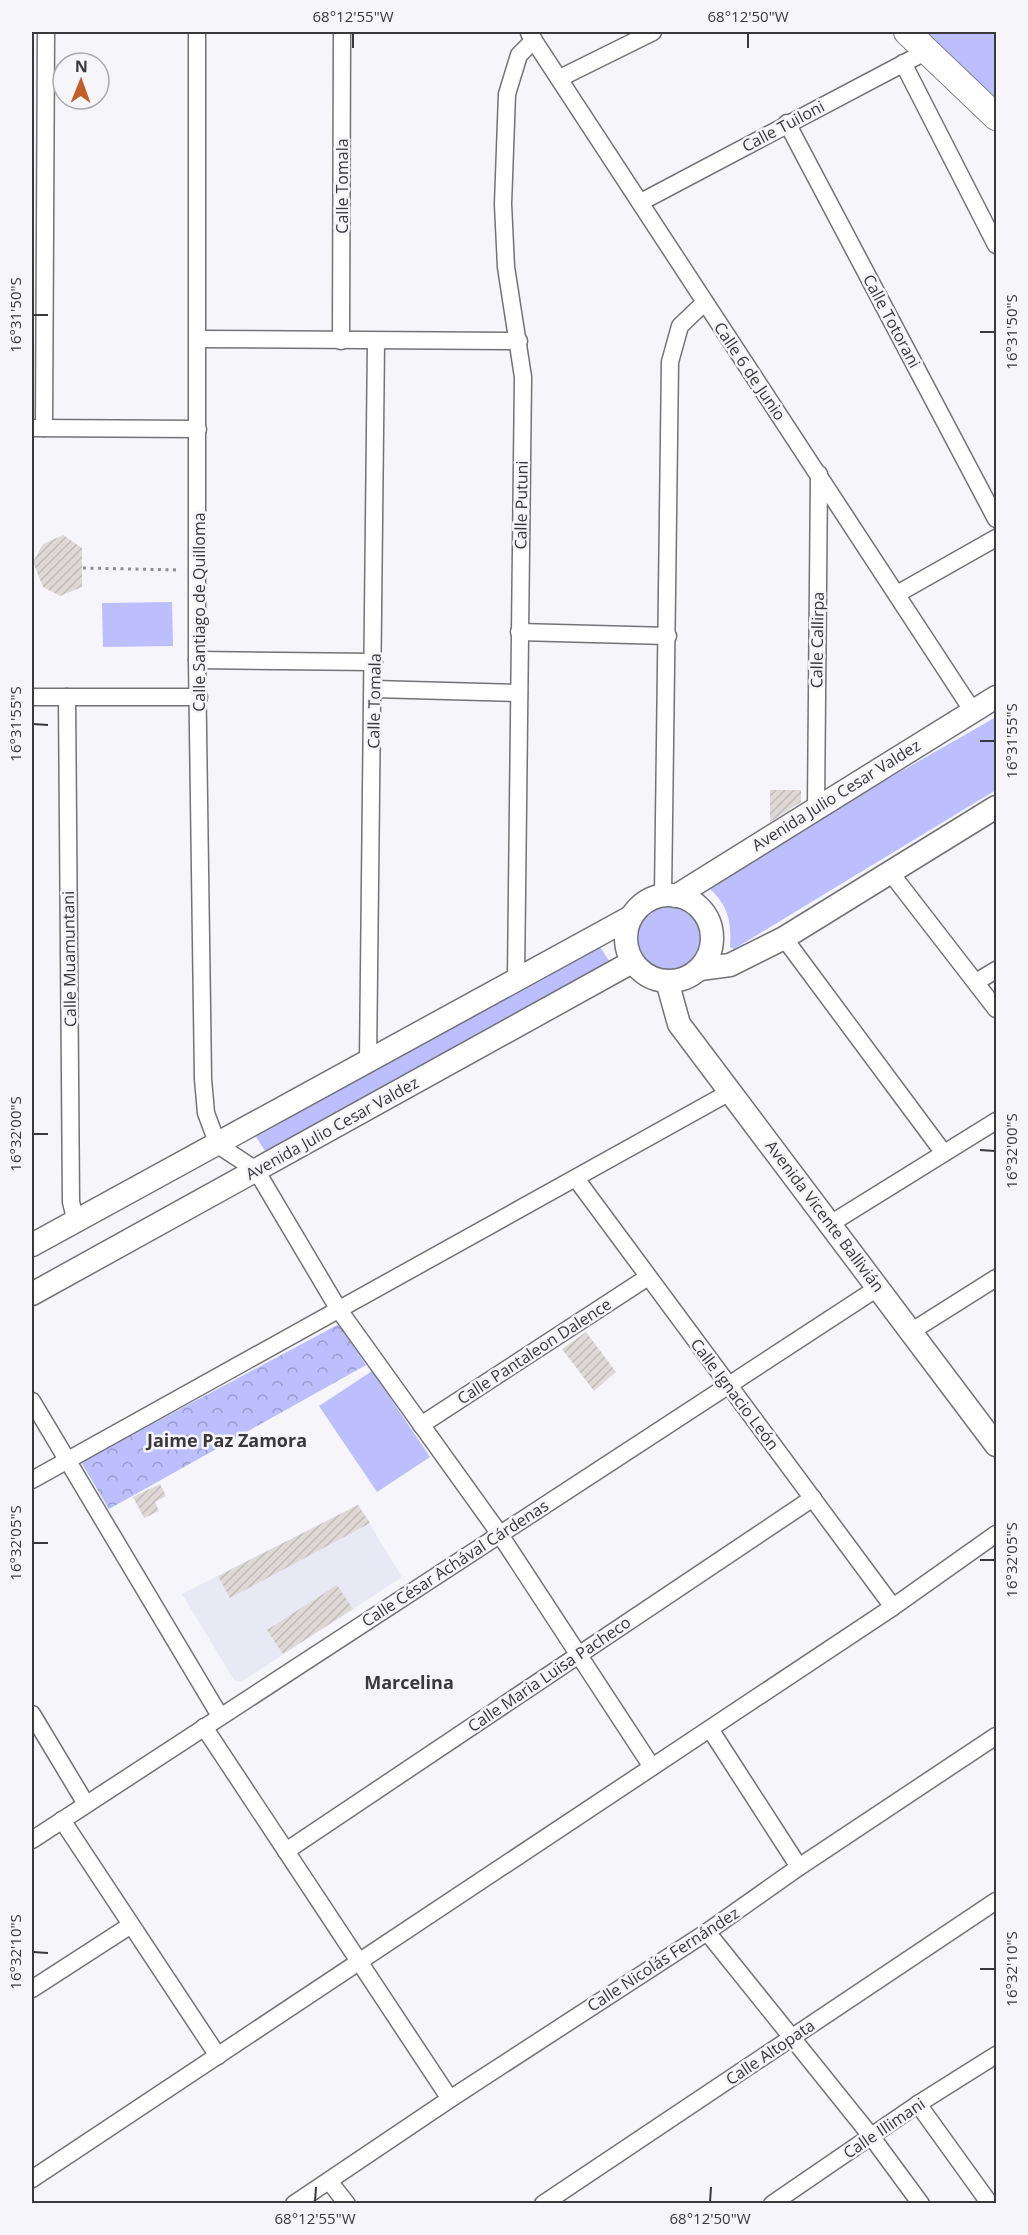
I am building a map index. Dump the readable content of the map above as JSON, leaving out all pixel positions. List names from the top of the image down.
{
  "streets": {
    "main road": ["Avenida Julio Cesar Valdez", "Avenida Vicente Ballivián"],
    "street": [
      "Calle Tuiloni",
      "Calle Tomala",
      "Calle Totorani",
      "Calle 6 de Junio",
      "Calle Putuni",
      "Calle Santiago de Quilloma",
      "Calle Callirpa",
      "Calle Muamuntani",
      "Calle Pantaleon Dalence",
      "Calle Ignacio León",
      "Calle César Achával Cárdenas",
      "Calle Maria Luisa Pacheco",
      "Calle Nicolás Fernández",
      "Calle Altopata",
      "Calle Illimani"
    ]
  },
  "crossings": [
    ["Calle Tuiloni", "Calle Totorani"],
    ["Calle Tuiloni", "Calle 6 de Junio"],
    ["Calle 6 de Junio", "Calle Putuni"],
    ["Calle 6 de Junio", "Calle Callirpa"],
    ["Calle 6 de Junio", "Avenida Julio Cesar Valdez"],
    ["Calle Callirpa", "Avenida Julio Cesar Valdez"],
    ["Avenida Julio Cesar Valdez", "Avenida Vicente Ballivián"],
    ["Avenida Vicente Ballivián", "Calle César Achával Cárdenas"],
    ["Calle Pantaleon Dalence", "Calle Ignacio León"],
    ["Calle Ignacio León", "Calle César Achával Cárdenas"],
    ["Calle Ignacio León", "Calle Maria Luisa Pacheco"]
  ],
  "districts": ["Jaime Paz Zamora", "Marcelina"],
  "north": "top",
  "coordinates": [
    "68°12'55\"W",
    "68°12'50\"W",
    "16°31'50\"S",
    "16°31'55\"S",
    "16°32'00\"S",
    "16°32'05\"S",
    "16°32'10\"S"
  ]
}
